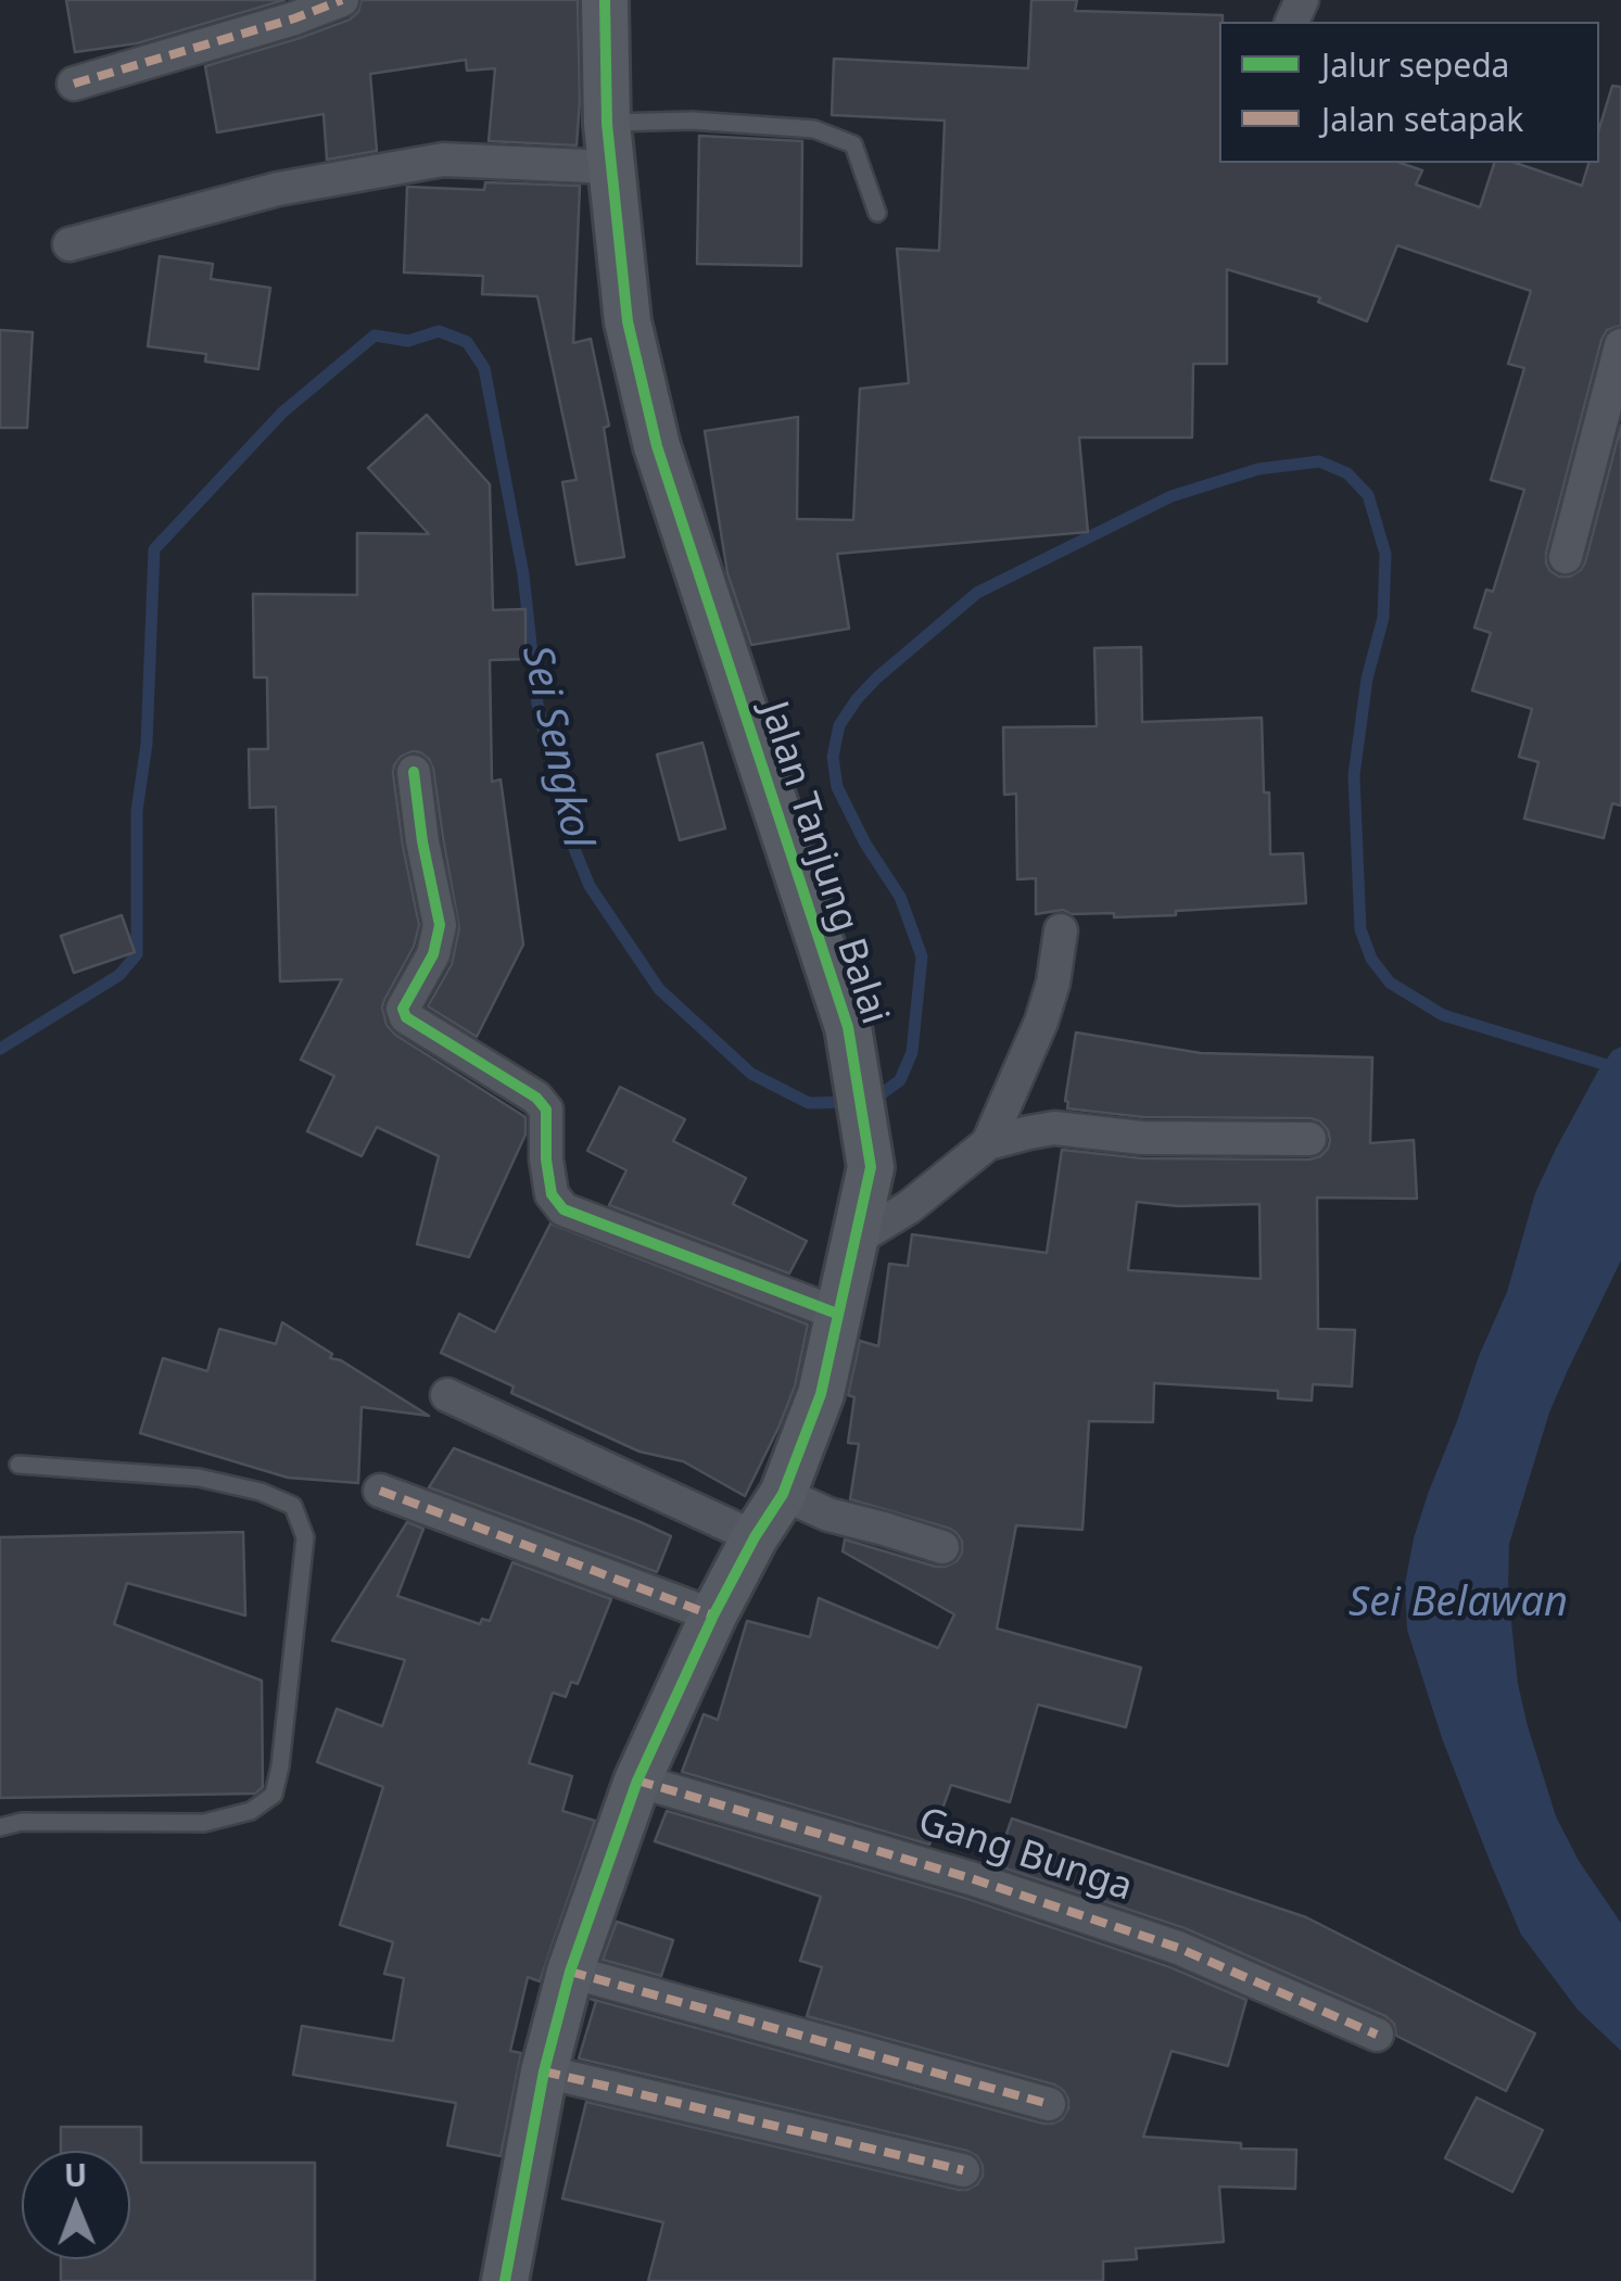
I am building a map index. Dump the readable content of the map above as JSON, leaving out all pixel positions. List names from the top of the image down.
{
  "streets": {
    "street": ["Jalan Tanjung Balai", "Gang Bunga"]
  },
  "crossings": [
    ["Jalan Tanjung Balai", "Gang Bunga"]
  ],
  "water": ["Sei Sengkol", "Sei Belawan"],
  "legend": ["Jalur sepeda", "Jalan setapak"],
  "north": "top"
}
